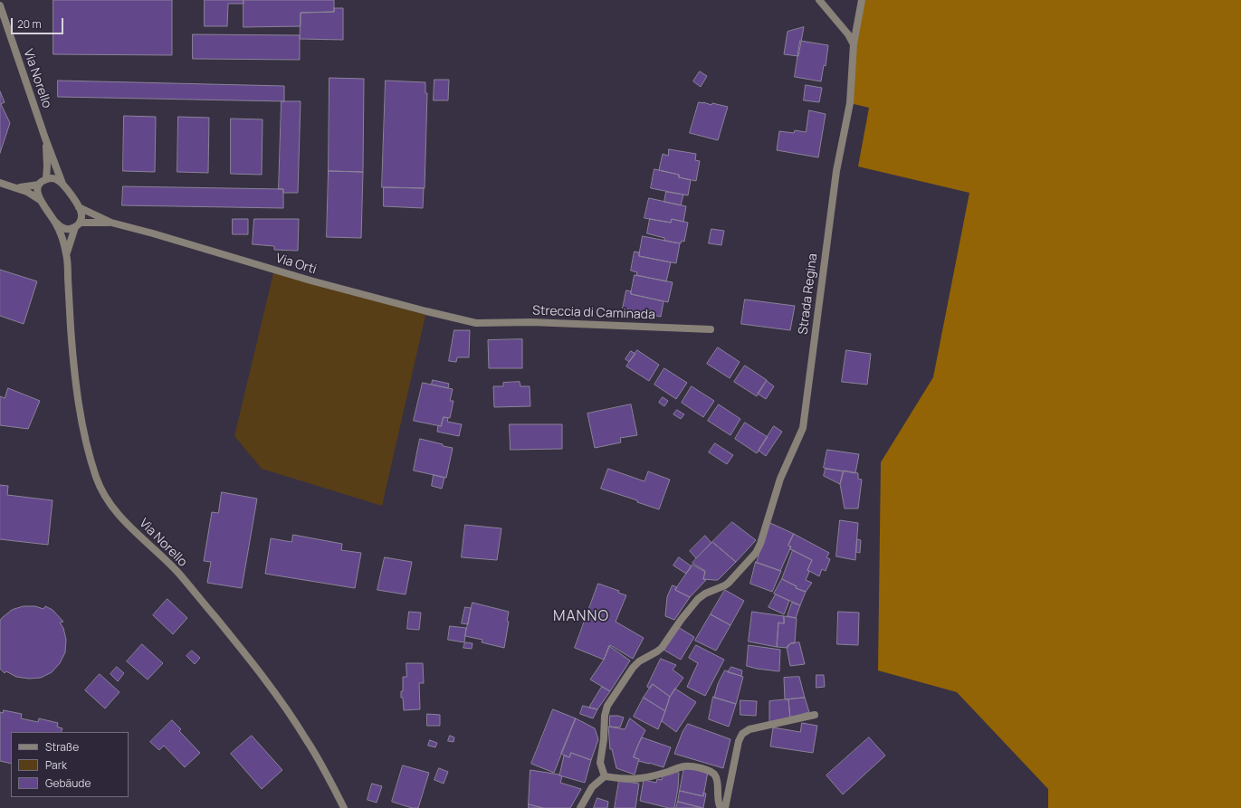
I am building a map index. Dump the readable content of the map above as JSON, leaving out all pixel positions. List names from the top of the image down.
{
  "streets": {
    "street": [
      "Via Norello",
      "Via Orti",
      "Strada Regina",
      "Streccia di Caminada"
    ]
  },
  "crossings": [
    ["Via Norello", "Via Orti"],
    ["Via Orti", "Streccia di Caminada"]
  ],
  "districts": ["MANNO"],
  "legend": ["Straße", "Park", "Gebäude"],
  "scale_bar": "20 m"
}
